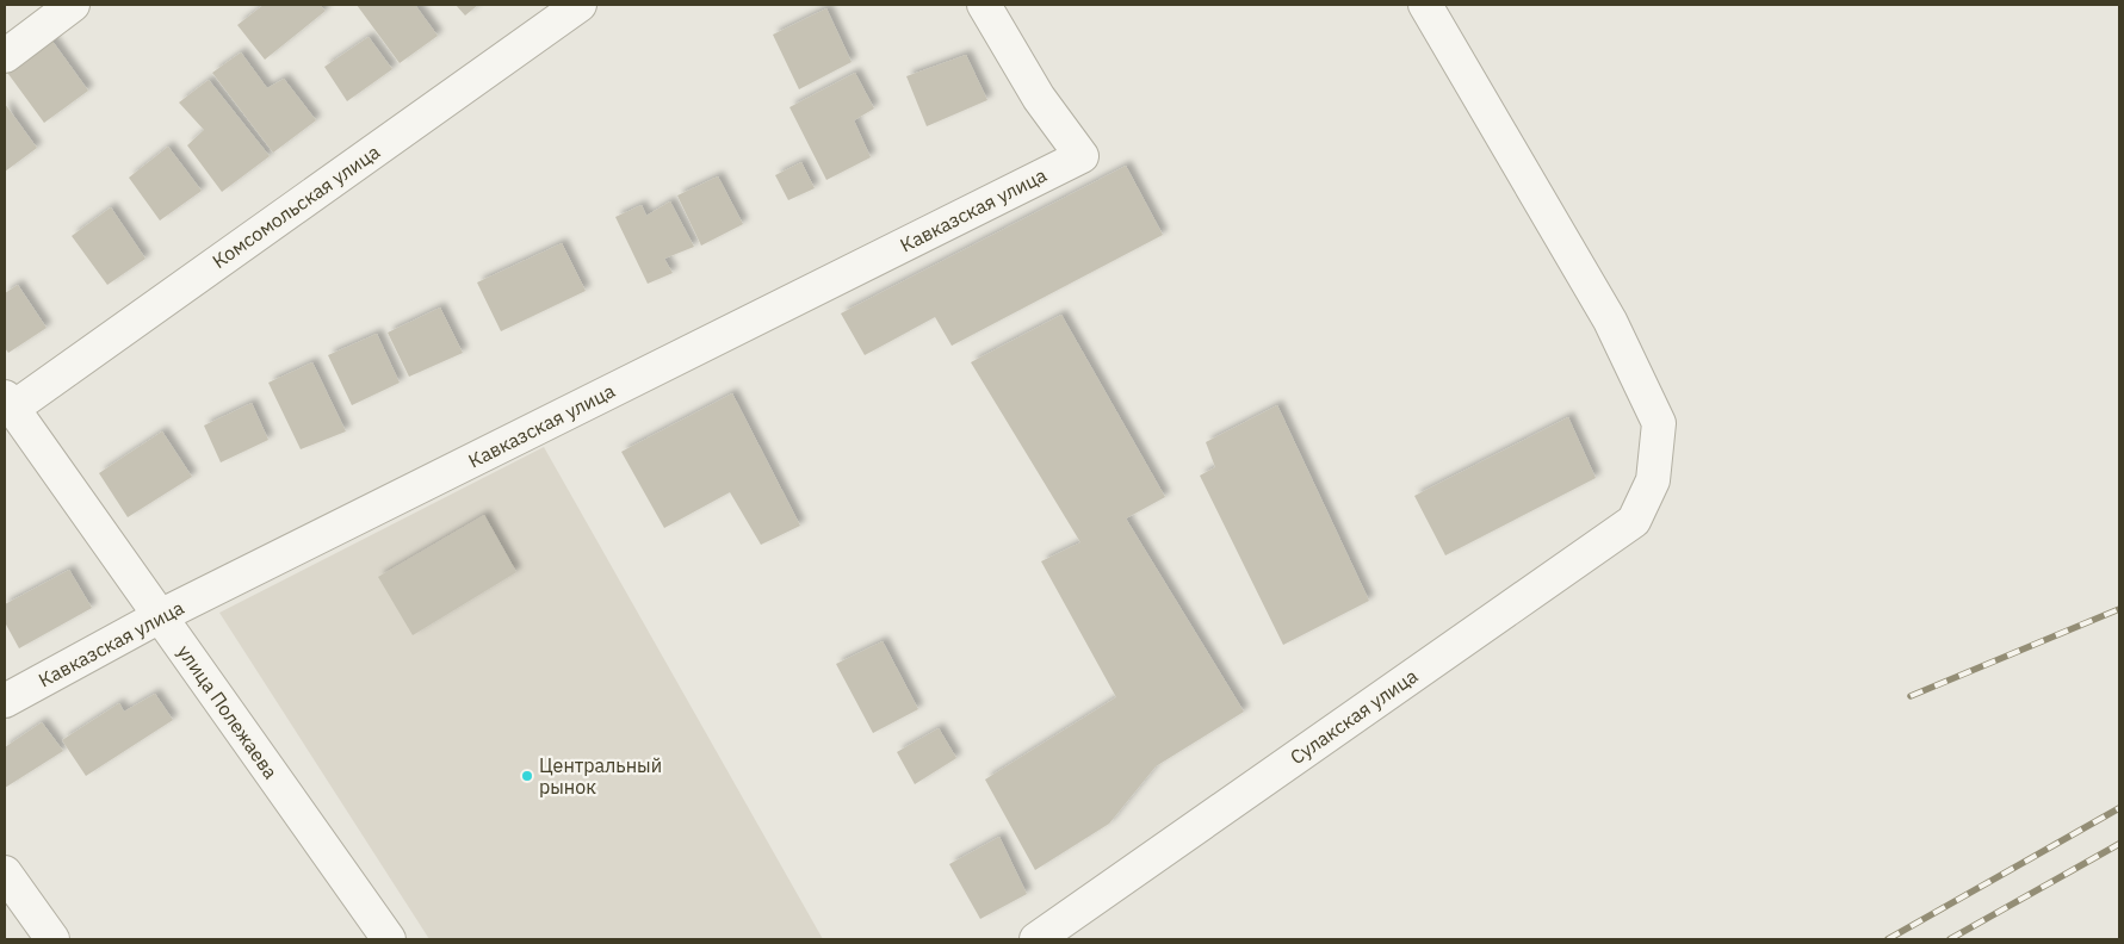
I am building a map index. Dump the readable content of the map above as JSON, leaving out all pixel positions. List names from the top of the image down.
{
  "streets": {
    "street": [
      "Комсомольская улица",
      "Кавказская улица",
      "улица Полежаева",
      "Сулакская улица"
    ]
  },
  "crossings": [
    ["Комсомольская улица", "улица Полежаева"],
    ["Кавказская улица", "улица Полежаева"]
  ],
  "places": ["Центральный рынок"]
}
